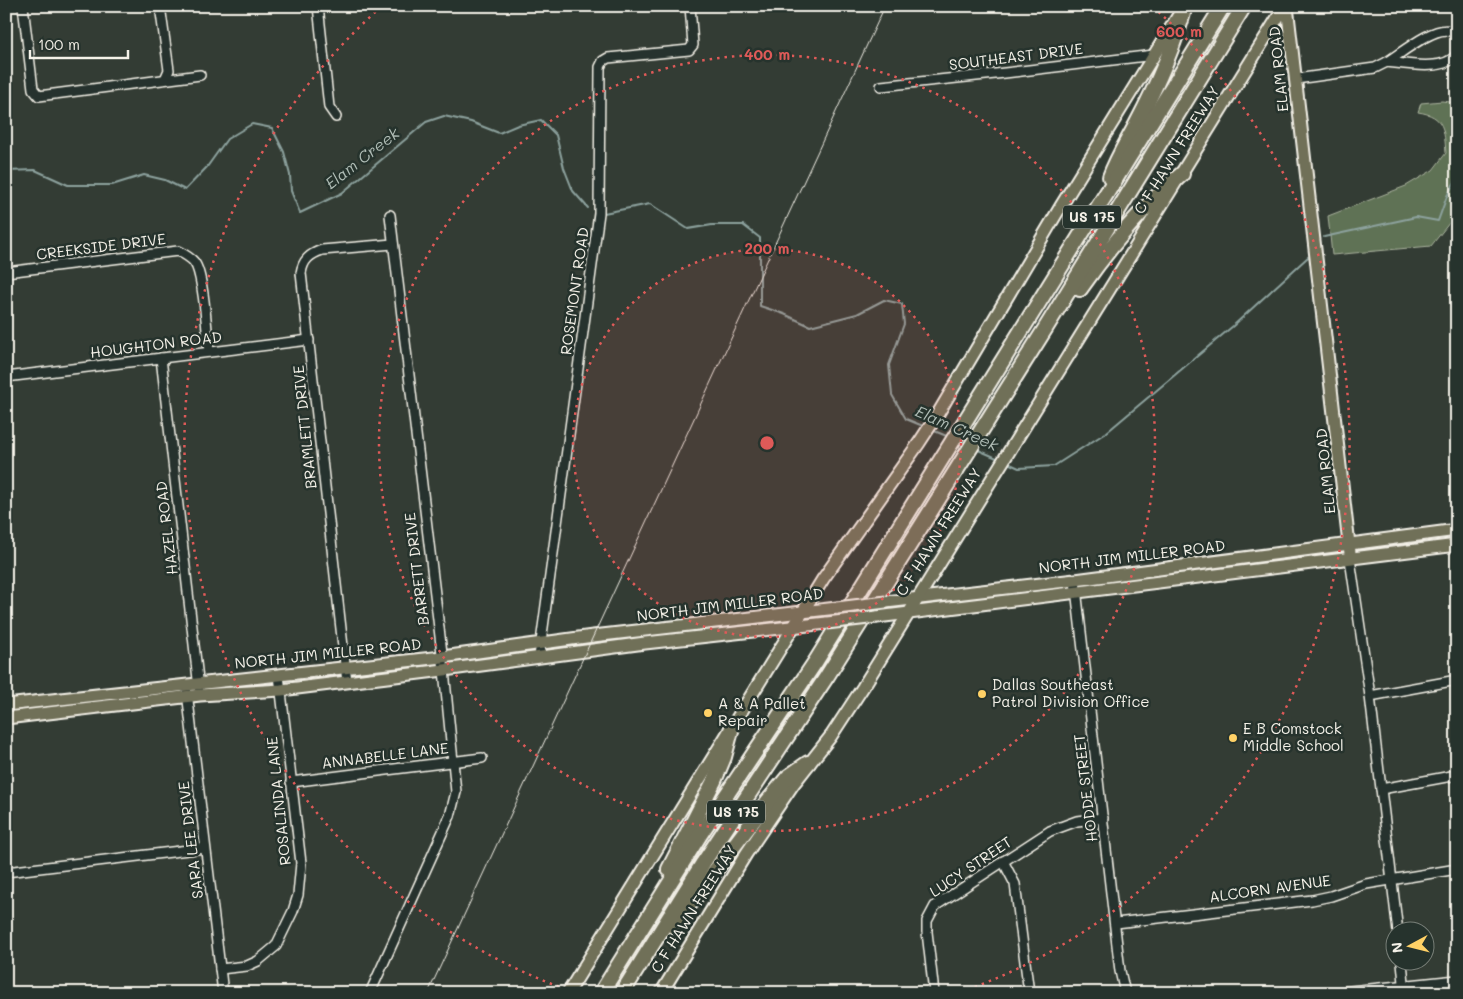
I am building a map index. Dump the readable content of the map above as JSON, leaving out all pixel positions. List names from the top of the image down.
{
  "streets": {
    "highway": ["C F HAWN FREEWAY", "US 175"],
    "main road": ["ELAM ROAD", "NORTH JIM MILLER ROAD"],
    "street": [
      "SOUTHEAST DRIVE",
      "CREEKSIDE DRIVE",
      "ROSEMONT ROAD",
      "HOUGHTON ROAD",
      "BRAMLETT DRIVE",
      "HAZEL ROAD",
      "BARRETT DRIVE",
      "ANNABELLE LANE",
      "HODDE STREET",
      "ROSALINDA LANE",
      "SARA LEE DRIVE",
      "LUCY STREET",
      "ALCORN AVENUE"
    ]
  },
  "crossings": [
    ["ELAM ROAD", "C F HAWN FREEWAY"],
    ["ELAM ROAD", "NORTH JIM MILLER ROAD"],
    ["ELAM ROAD", "ALCORN AVENUE"],
    ["C F HAWN FREEWAY", "NORTH JIM MILLER ROAD"],
    ["CREEKSIDE DRIVE", "HOUGHTON ROAD"],
    ["ROSEMONT ROAD", "NORTH JIM MILLER ROAD"],
    ["HOUGHTON ROAD", "BRAMLETT DRIVE"],
    ["HOUGHTON ROAD", "HAZEL ROAD"],
    ["BRAMLETT DRIVE", "NORTH JIM MILLER ROAD"],
    ["BRAMLETT DRIVE", "BARRETT DRIVE"],
    ["HAZEL ROAD", "NORTH JIM MILLER ROAD"],
    ["NORTH JIM MILLER ROAD", "BARRETT DRIVE"],
    ["NORTH JIM MILLER ROAD", "HODDE STREET"],
    ["NORTH JIM MILLER ROAD", "ROSALINDA LANE"],
    ["NORTH JIM MILLER ROAD", "SARA LEE DRIVE"],
    ["BARRETT DRIVE", "ANNABELLE LANE"],
    ["ANNABELLE LANE", "ROSALINDA LANE"],
    ["HODDE STREET", "LUCY STREET"],
    ["HODDE STREET", "ALCORN AVENUE"],
    ["ROSALINDA LANE", "SARA LEE DRIVE"]
  ],
  "water": ["Elam Creek"],
  "places": ["Dallas Southeast Patrol Division Office", "A & A Pallet Repair", "E B Comstock Middle School"],
  "scale_bar": "100 m",
  "north": "left",
  "rings": ["600 m", "400 m", "200 m"]
}
